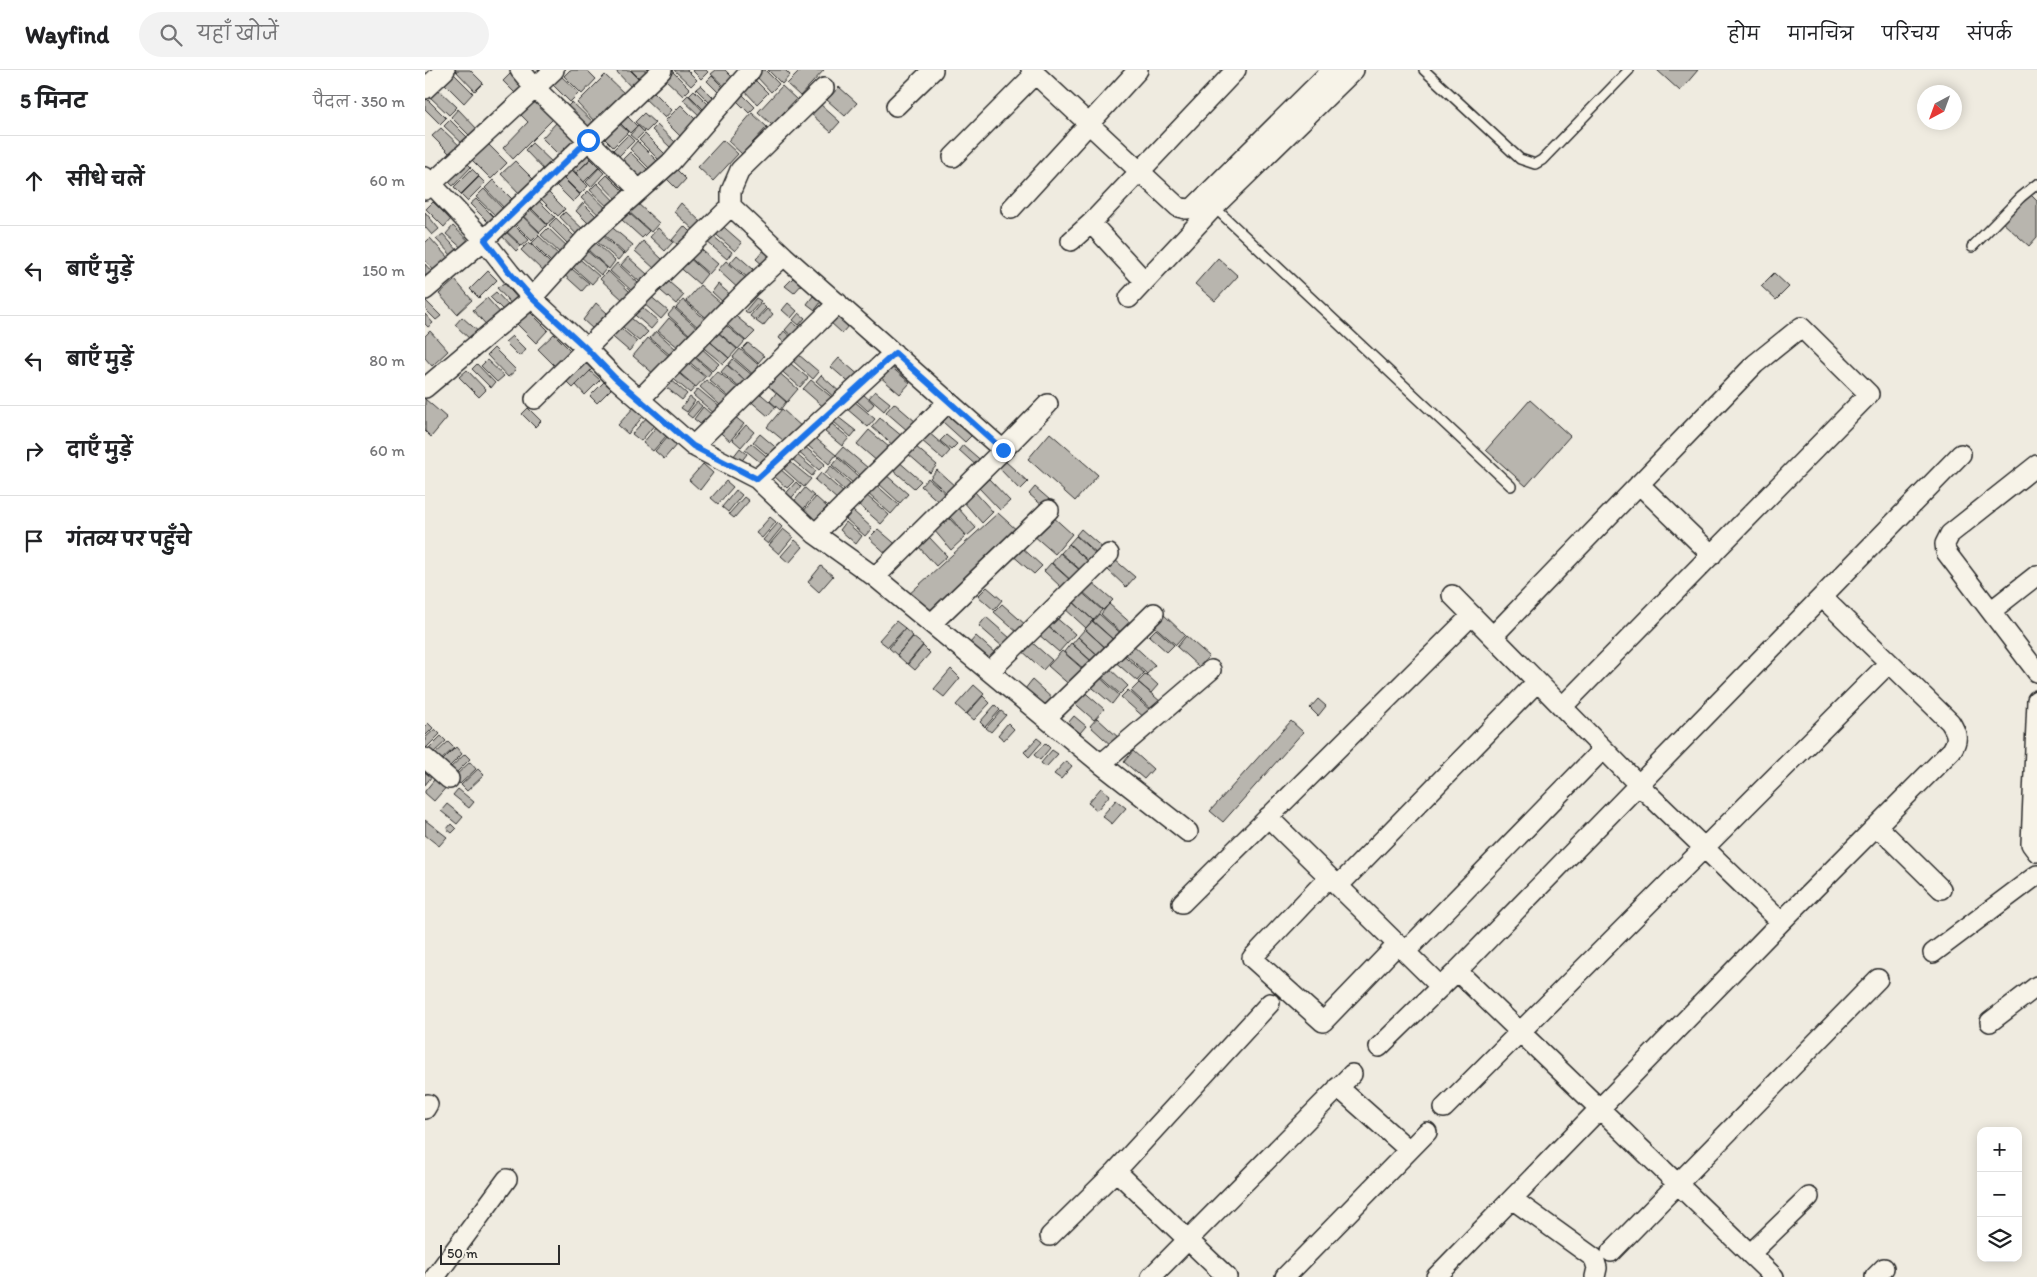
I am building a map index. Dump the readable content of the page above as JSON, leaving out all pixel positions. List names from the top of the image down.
{
  "scale_bar": "50 m",
  "north": "bottom left",
  "page": {
    "header": "Wayfind",
    "search": "यहाँ खोजें",
    "nav": [
      "होम",
      "मानचित्र",
      "परिचय",
      "संपर्क"
    ],
    "heading": ["5 मिनट", "पैदल · 350 m"],
    "list": [
      ["सीधे चलें", "60 m"],
      ["बाएँ मुड़ें", "150 m"],
      ["बाएँ मुड़ें", "80 m"],
      ["दाएँ मुड़ें", "60 m"],
      "गंतव्य पर पहुँचे"
    ],
    "map_buttons": ["+", "−"],
    "scale": "50 m"
  }
}
